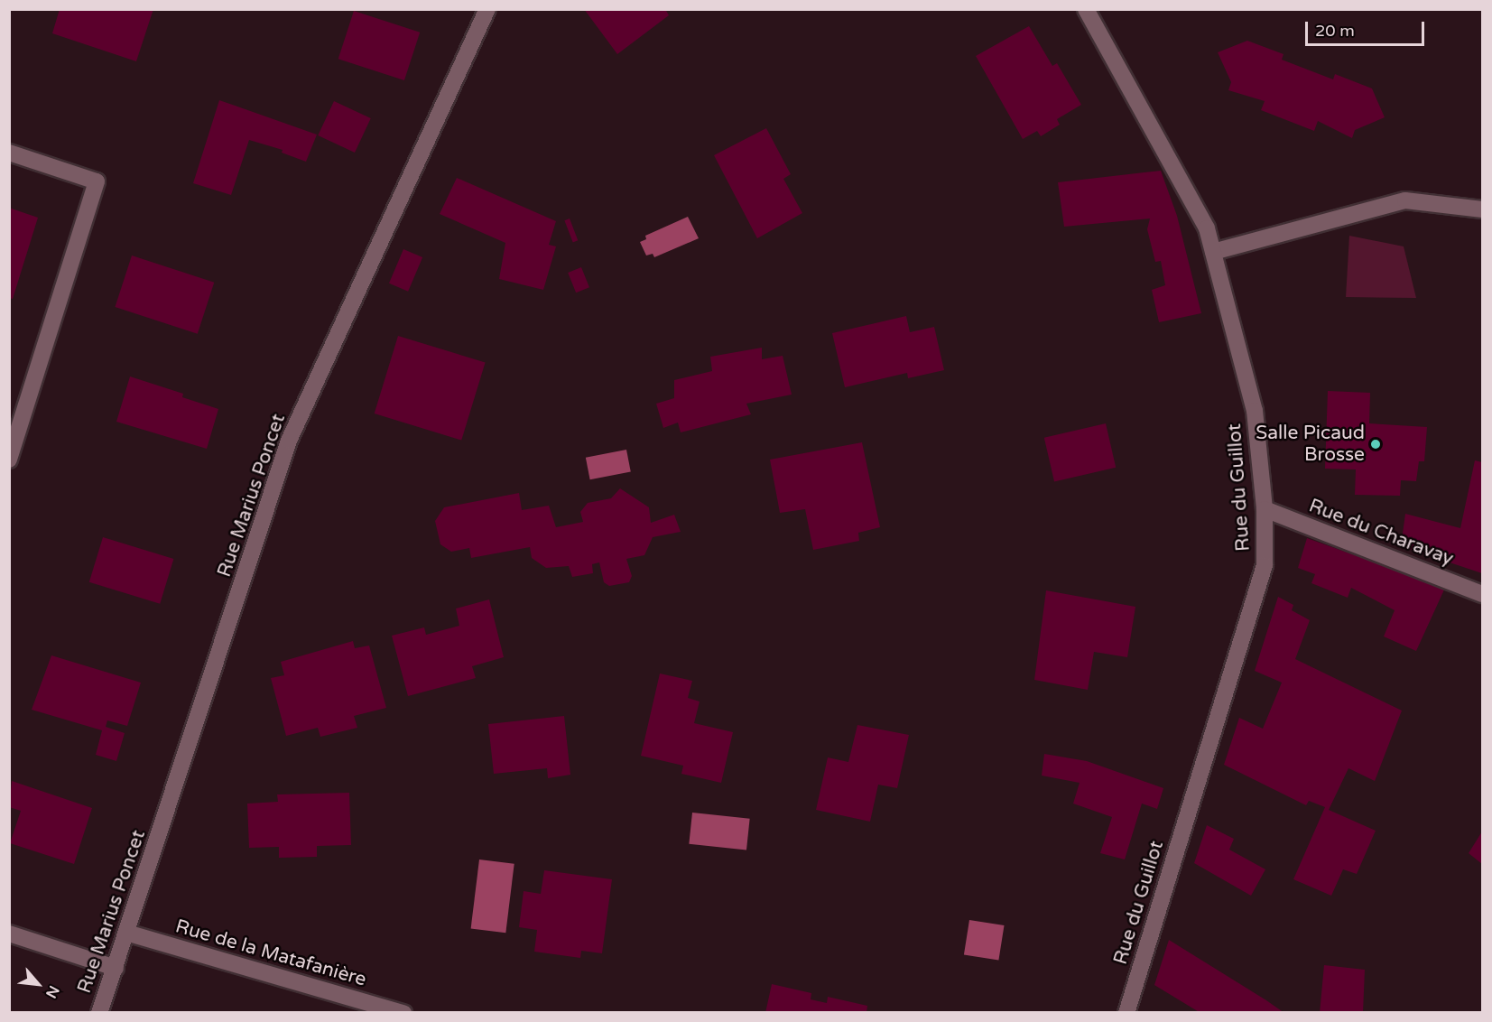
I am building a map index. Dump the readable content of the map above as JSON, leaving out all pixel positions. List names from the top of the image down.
{
  "streets": {
    "street": [
      "Rue du Guillot",
      "Rue Marius Poncet",
      "Rue du Charavay",
      "Rue de la Matafanière"
    ]
  },
  "crossings": [
    ["Rue du Guillot", "Rue du Charavay"],
    ["Rue Marius Poncet", "Rue de la Matafanière"]
  ],
  "places": ["Salle Picaud Brosse"],
  "scale_bar": "20 m",
  "north": "bottom right"
}
